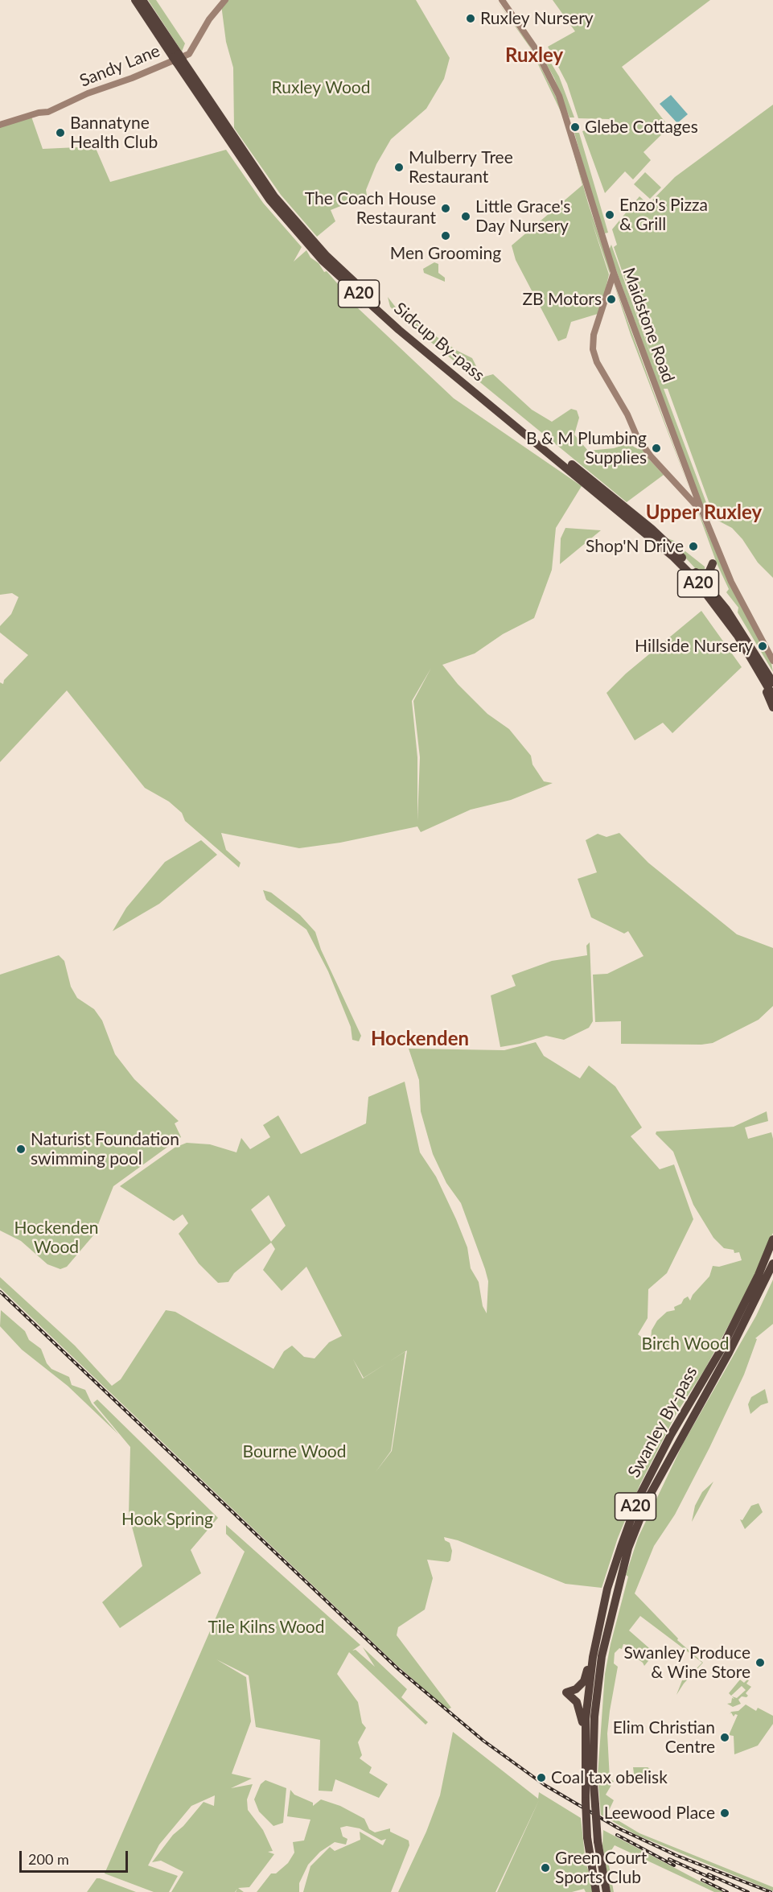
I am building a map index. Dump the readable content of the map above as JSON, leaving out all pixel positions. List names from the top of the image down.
{
  "streets": {
    "highway": ["A20", "Sidcup By-pass", "Swanley By-pass"],
    "main road": ["Sandy Lane", "Maidstone Road"]
  },
  "crossings": [
    ["A20", "Sidcup By-pass"],
    ["A20", "Swanley By-pass"]
  ],
  "districts": ["Ruxley", "Upper Ruxley", "Hockenden"],
  "parks": [
    "Ruxley Wood",
    "Hockenden Wood",
    "Birch Wood",
    "Bourne Wood",
    "Hook Spring",
    "Tile Kilns Wood"
  ],
  "places": [
    "Ruxley Nursery",
    "Glebe Cottages",
    "Bannatyne Health Club",
    "Mulberry Tree Restaurant",
    "The Coach House Restaurant",
    "Enzo's Pizza & Grill",
    "Little Grace's Day Nursery",
    "Men Grooming",
    "ZB Motors",
    "B & M Plumbing Supplies",
    "Shop'N Drive",
    "Hillside Nursery",
    "Naturist Foundation swimming pool",
    "Swanley Produce & Wine Store",
    "Elim Christian Centre",
    "Coal tax obelisk",
    "Leewood Place",
    "Green Court Sports Club"
  ],
  "scale_bar": "200 m"
}
